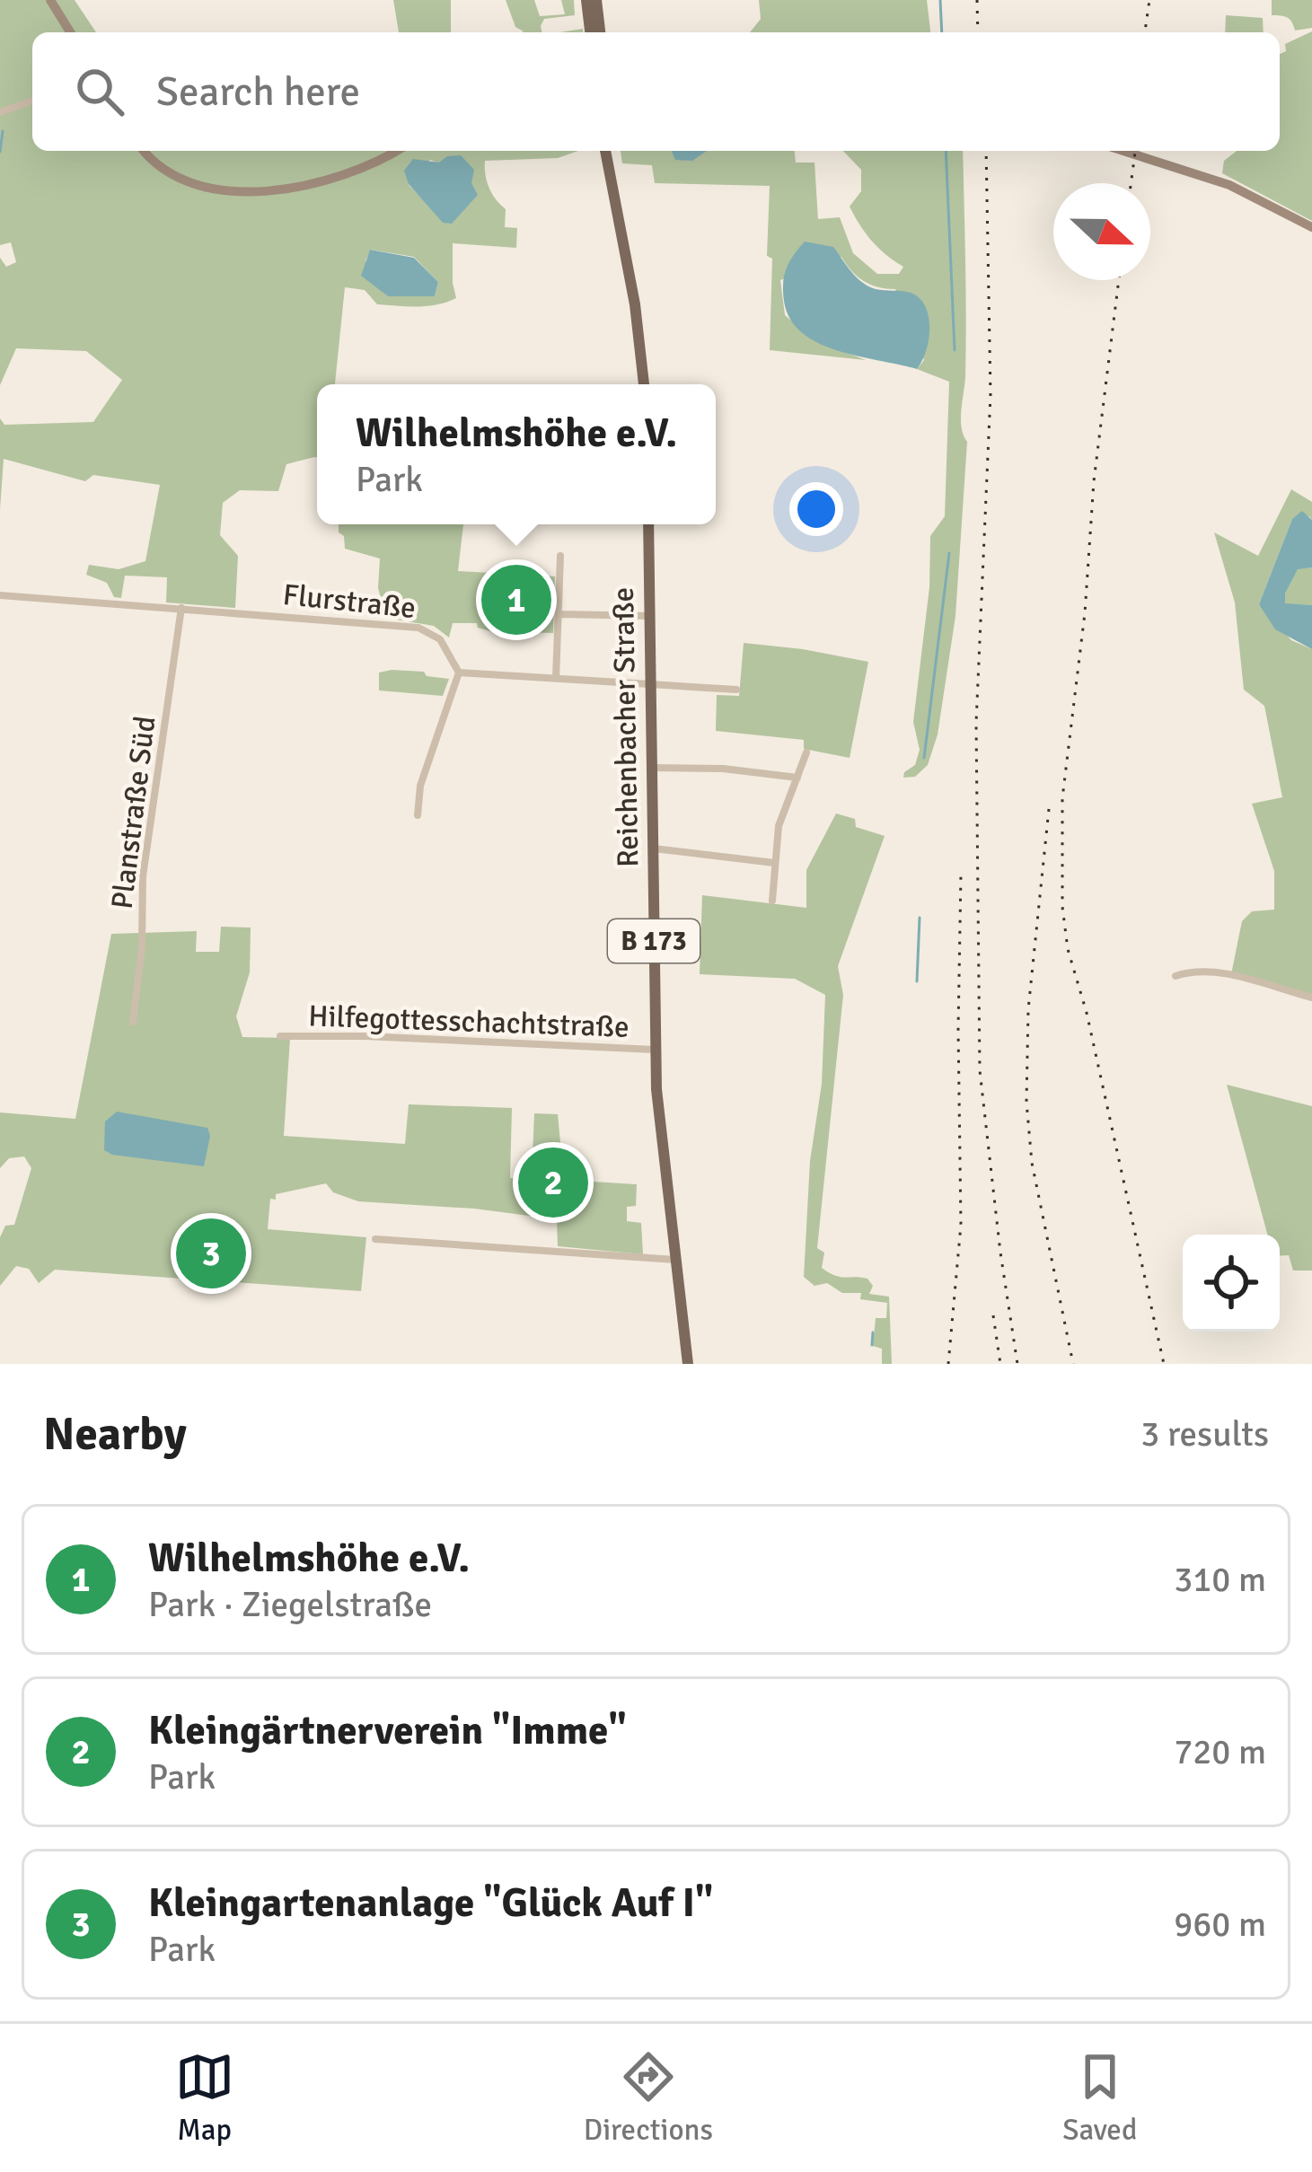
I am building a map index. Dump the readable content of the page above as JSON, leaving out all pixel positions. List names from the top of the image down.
{
  "streets": {
    "main road": ["Reichenbacher Straße", "B 173"],
    "street": ["Flurstraße", "Planstraße Süd", "Hilfegottesschachtstraße"]
  },
  "crossings": [
    ["Flurstraße", "Planstraße Süd"],
    ["Reichenbacher Straße", "Hilfegottesschachtstraße"]
  ],
  "north": "right",
  "page": {
    "search": "Search here",
    "popup": ["Wilhelmshöhe e.V.", "Park"],
    "pins": ["1", "2", "3"],
    "heading": ["Nearby", "3 results"],
    "list": [
      {
        "mark": "1",
        "name": "Wilhelmshöhe e.V.",
        "note": "Park · Ziegelstraße",
        "value": "310 m"
      },
      {
        "mark": "2",
        "name": "Kleingärtnerverein \"Imme\"",
        "note": "Park",
        "value": "720 m"
      },
      {
        "mark": "3",
        "name": "Kleingartenanlage \"Glück Auf I\"",
        "note": "Park",
        "value": "960 m"
      }
    ],
    "nav": ["Map", "Directions", "Saved"]
  }
}
